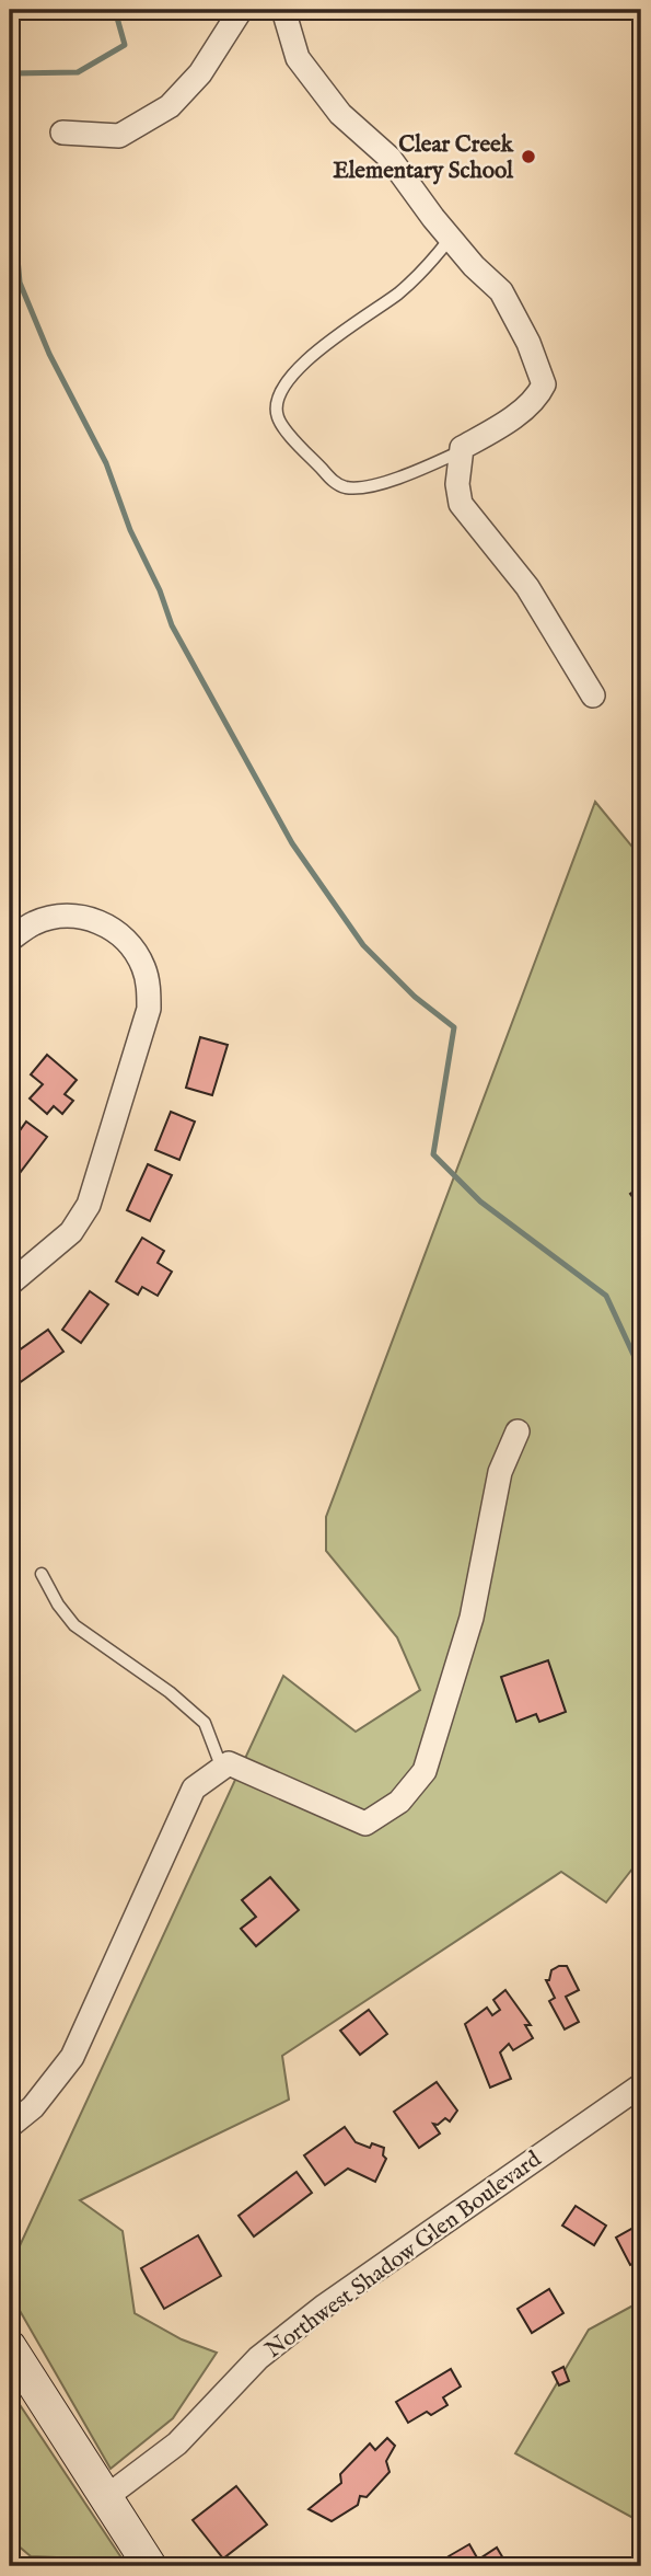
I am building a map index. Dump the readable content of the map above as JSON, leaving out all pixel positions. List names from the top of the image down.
{
  "streets": {
    "street": ["Northwest Shadow Glen Boulevard"]
  },
  "places": ["Clear Creek Elementary School"]
}
